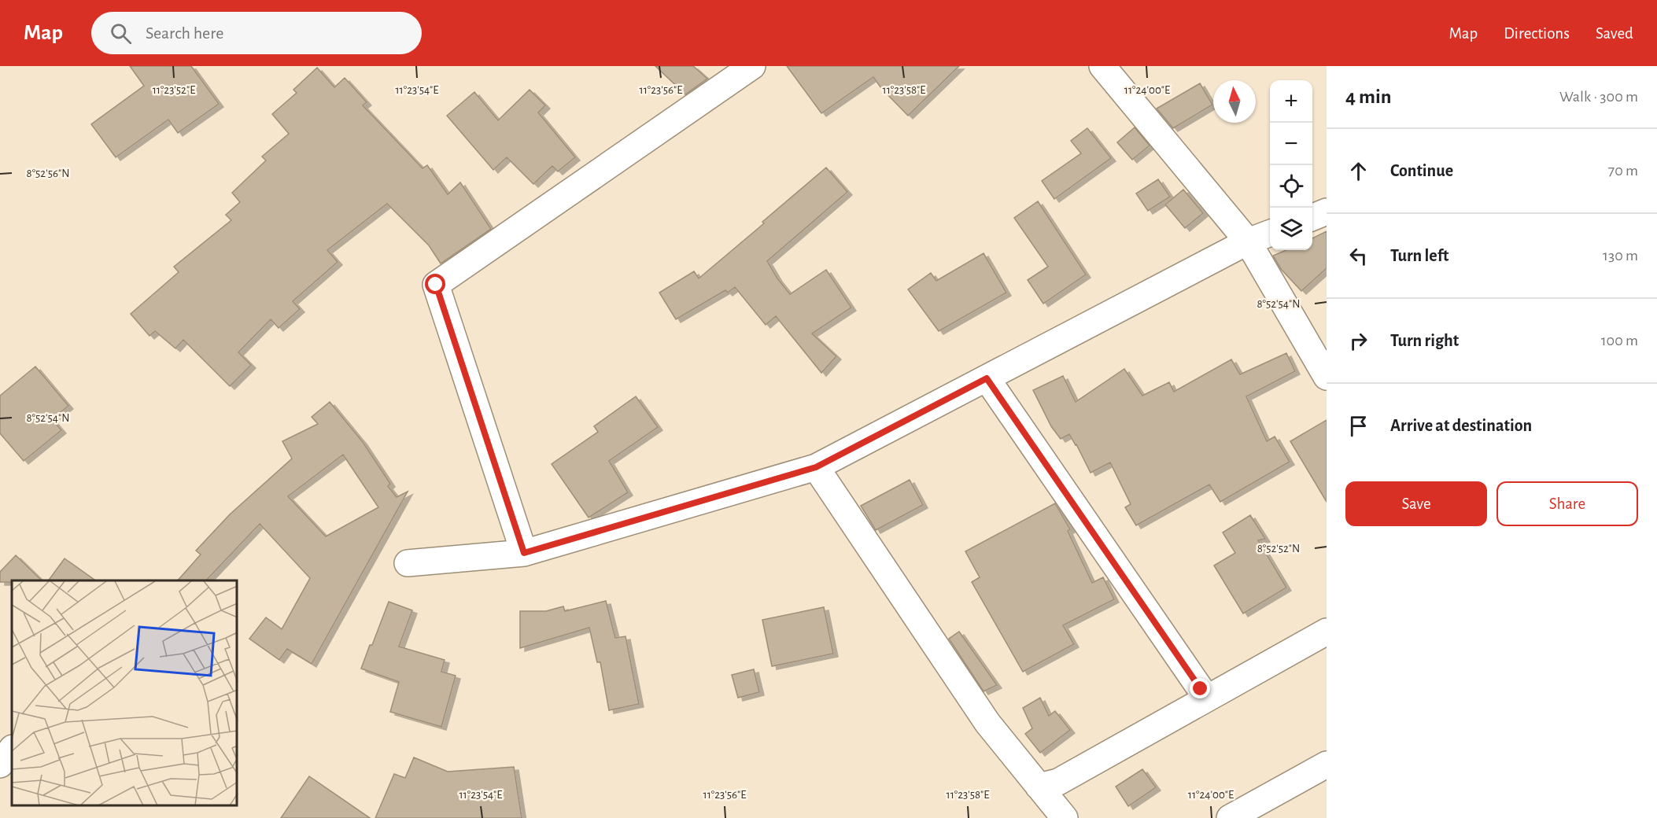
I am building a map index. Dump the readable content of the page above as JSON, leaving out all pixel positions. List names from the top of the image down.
{
  "north": "top",
  "page": {
    "header": "Map",
    "search": "Search here",
    "nav": ["Map", "Directions", "Saved"],
    "heading": ["4 min", "Walk · 300 m"],
    "map_buttons": ["+", "−"],
    "list": [
      ["Continue", "70 m"],
      ["Turn left", "130 m"],
      ["Turn right", "100 m"],
      "Arrive at destination"
    ],
    "buttons": ["Save", "Share"]
  },
  "coordinates": [
    "11°23'52\"E",
    "11°23'54\"E",
    "11°23'56\"E",
    "11°23'58\"E",
    "11°24'00\"E",
    "8°52'56\"N",
    "8°52'54\"N",
    "8°52'52\"N"
  ]
}
